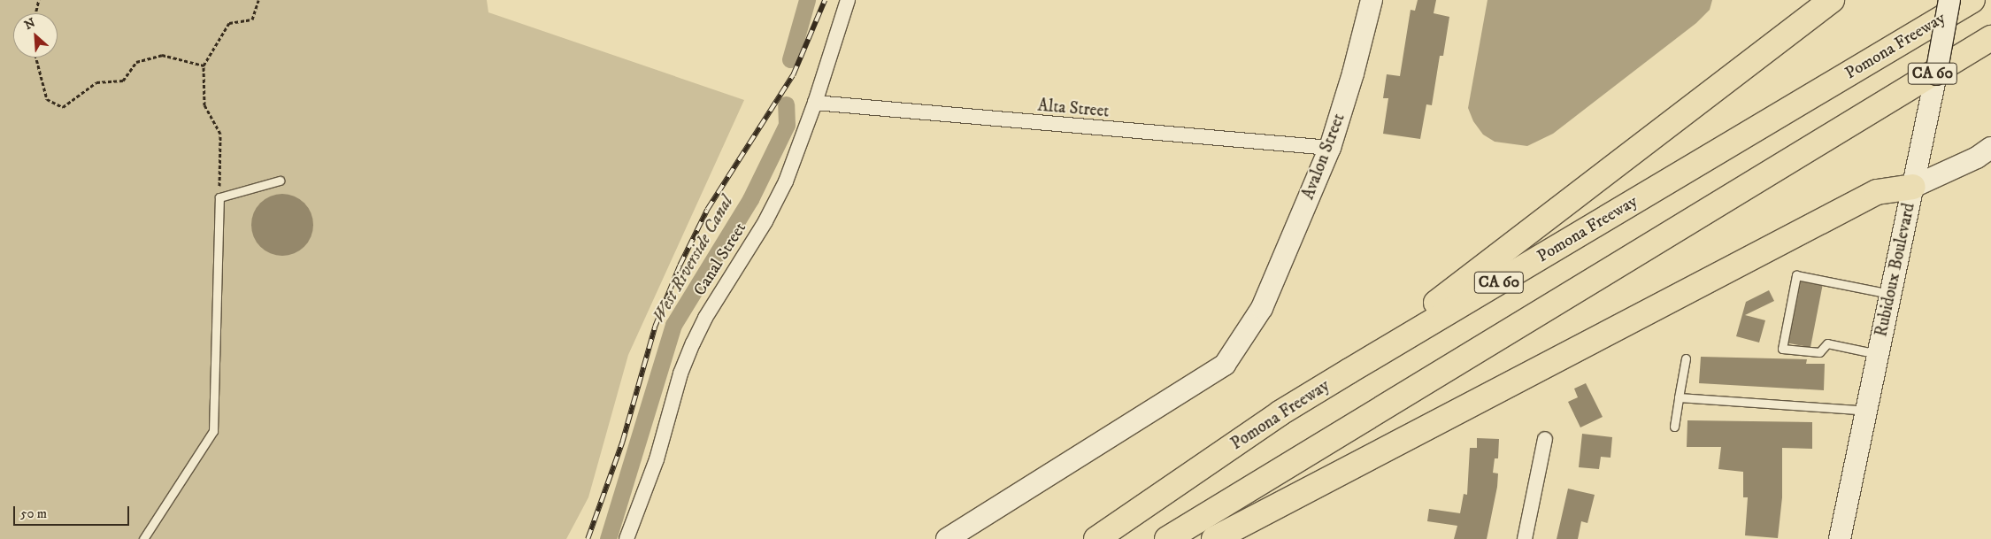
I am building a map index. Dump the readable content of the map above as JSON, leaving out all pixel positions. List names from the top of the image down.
{
  "streets": {
    "highway": ["Pomona Freeway", "CA 60"],
    "street": [
      "Alta Street",
      "Avalon Street",
      "Canal Street",
      "Rubidoux Boulevard"
    ]
  },
  "crossings": [
    ["Alta Street", "Avalon Street"],
    ["Alta Street", "Canal Street"]
  ],
  "water": ["West Riverside Canal"],
  "scale_bar": "50 m",
  "north": "top left"
}
